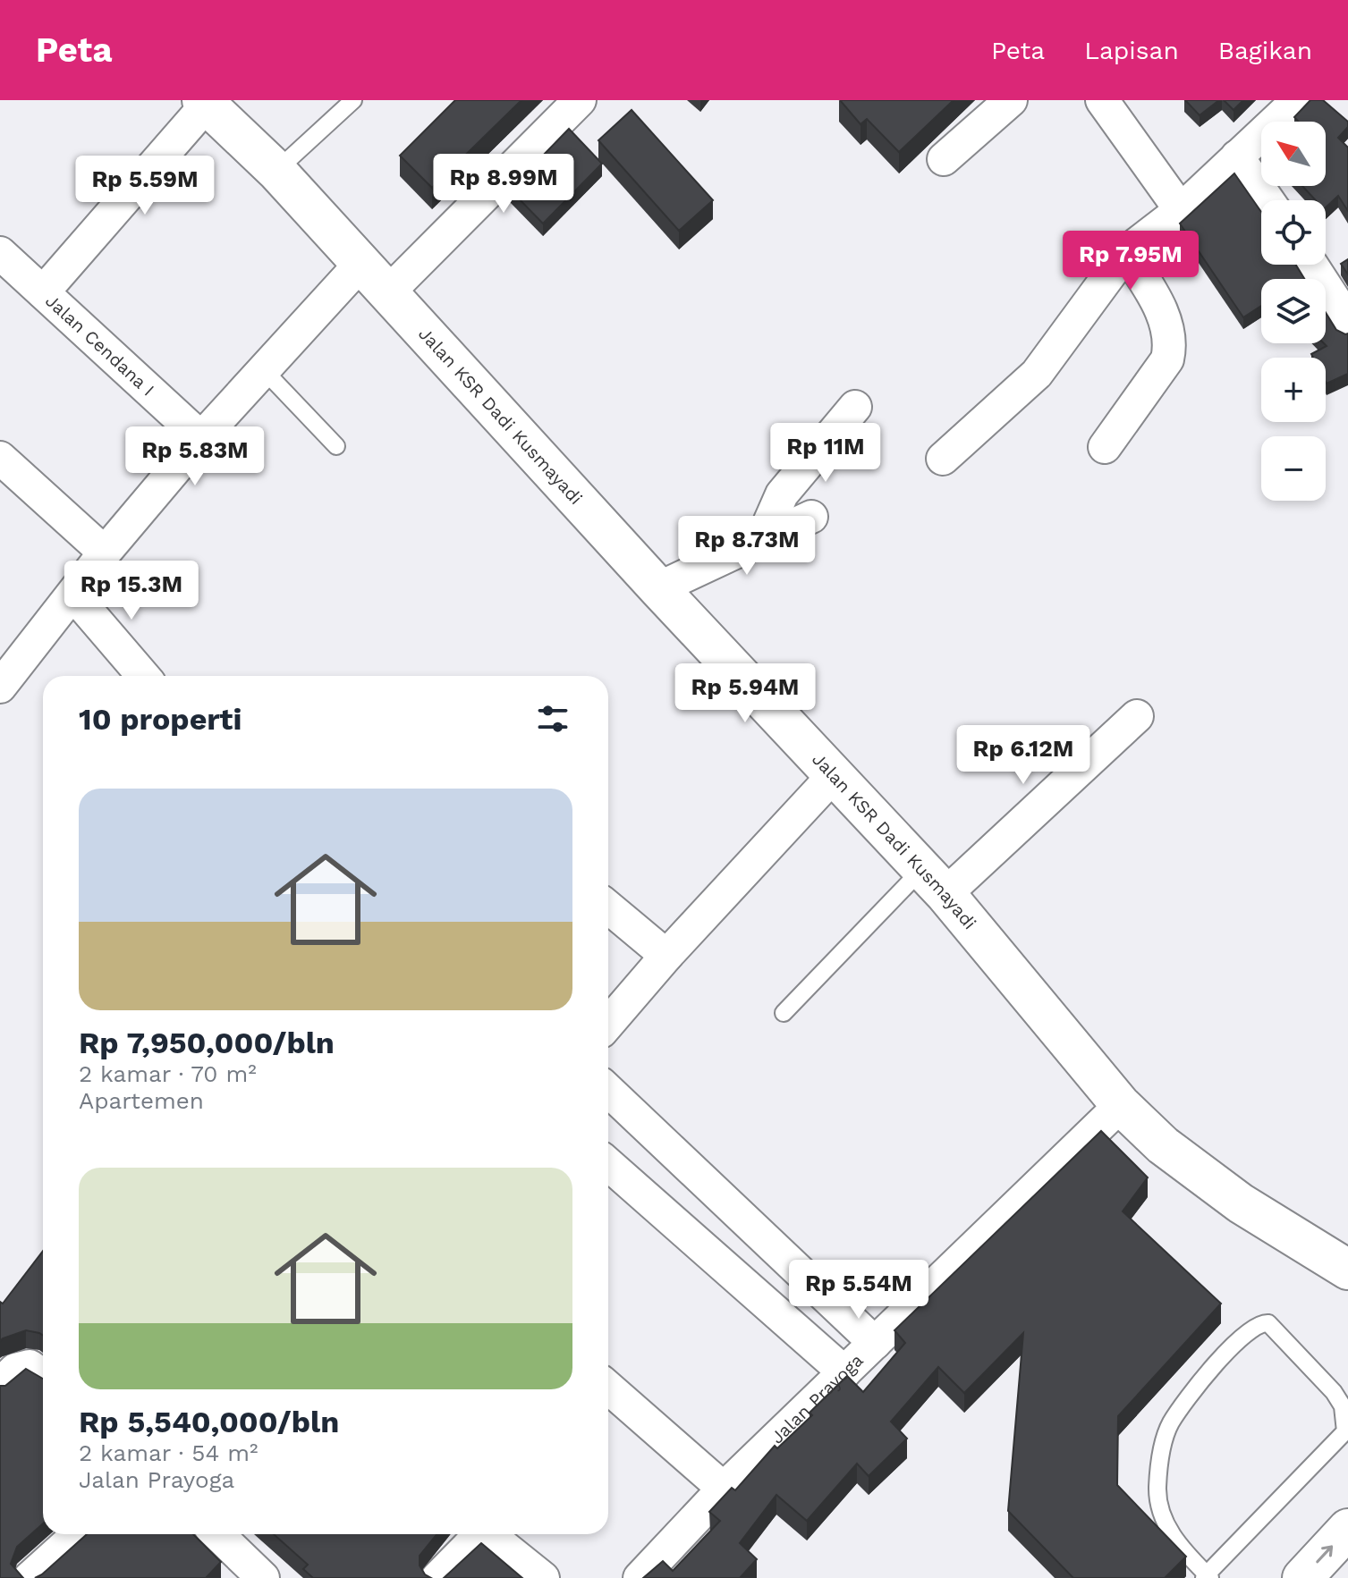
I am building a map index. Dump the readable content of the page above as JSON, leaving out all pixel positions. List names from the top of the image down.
{
  "streets": {
    "main road": ["Jalan KSR Dadi Kusmayadi"],
    "street": ["Jalan Cendana I", "Jalan Prayoga"]
  },
  "crossings": [
    ["Jalan KSR Dadi Kusmayadi", "Jalan Prayoga"]
  ],
  "north": "top left",
  "page": {
    "header": "Peta",
    "nav": ["Peta", "Lapisan", "Bagikan"],
    "map_buttons": ["+", "−"],
    "price": [
      "Rp 8.99M",
      "Rp 5.59M",
      "Rp 7.95M",
      "Rp 11M",
      "Rp 5.83M",
      "Rp 8.73M",
      "Rp 15.3M",
      "Rp 5.94M",
      "Rp 6.12M",
      "Rp 5.54M"
    ],
    "heading": "10 properti",
    "list": [
      {
        "name": "Rp 7,950,000/bln",
        "note": "2 kamar · 70 m² · Apartemen"
      },
      {
        "name": "Rp 5,540,000/bln",
        "note": "2 kamar · 54 m² · Jalan Prayoga"
      }
    ]
  }
}
